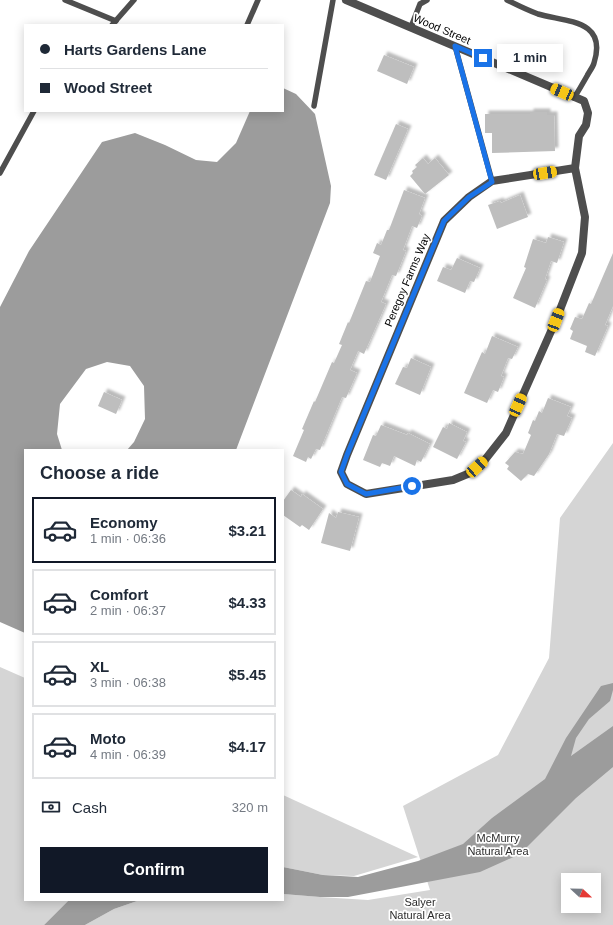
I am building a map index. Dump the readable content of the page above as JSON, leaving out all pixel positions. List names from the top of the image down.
{
  "streets": {
    "street": ["Wood Street", "Peregoy Farms Way"]
  },
  "crossings": [
    ["Wood Street", "Peregoy Farms Way"]
  ],
  "parks": ["McMurry Natural Area", "Salyer Natural Area"],
  "north": "right",
  "page": {
    "banner": ["Harts Gardens Lane", "Wood Street"],
    "bubble": "1 min",
    "heading": "Choose a ride",
    "list": [
      {
        "name": "Economy",
        "note": "1 min · 06:36",
        "value": "$3.21"
      },
      {
        "name": "Comfort",
        "note": "2 min · 06:37",
        "value": "$4.33"
      },
      {
        "name": "XL",
        "note": "3 min · 06:38",
        "value": "$5.45"
      },
      {
        "name": "Moto",
        "note": "4 min · 06:39",
        "value": "$4.17"
      }
    ],
    "pay": ["Cash", "320 m"],
    "buttons": "Confirm"
  }
}
